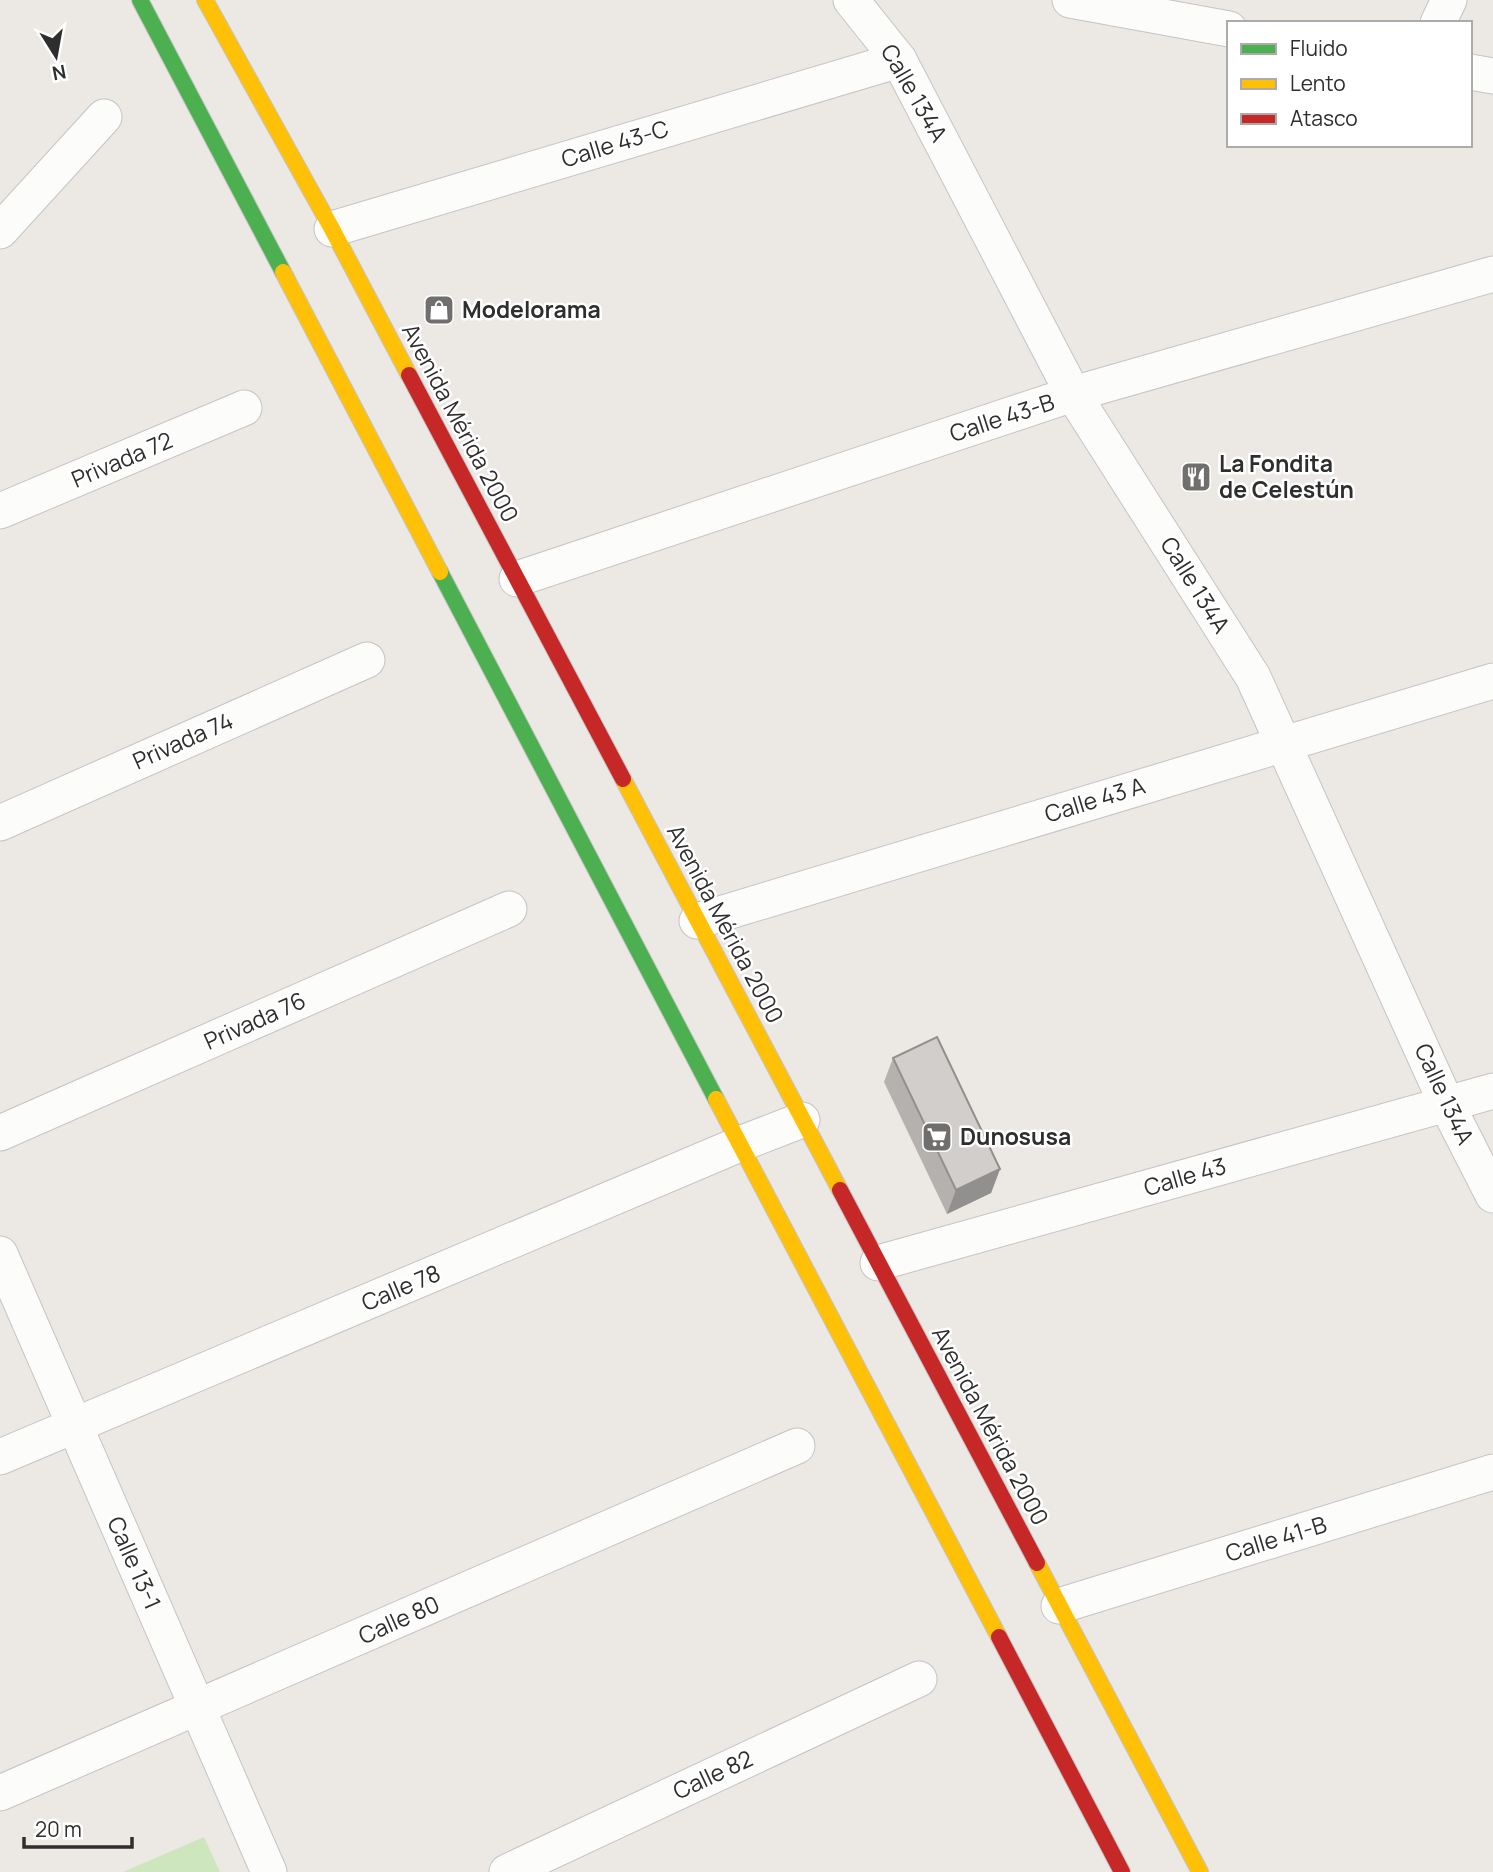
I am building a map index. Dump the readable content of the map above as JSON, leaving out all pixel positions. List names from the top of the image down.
{
  "streets": {
    "main road": ["Avenida Mérida 2000"],
    "street": [
      "Calle 134A",
      "Calle 43-C",
      "Calle 43-B",
      "Privada 72",
      "Privada 74",
      "Calle 43 A",
      "Privada 76",
      "Calle 43",
      "Calle 78",
      "Calle 41-B",
      "Calle 13-1",
      "Calle 80",
      "Calle 82"
    ]
  },
  "crossings": [
    ["Calle 134A", "Calle 43-C"],
    ["Calle 134A", "Calle 43-B"],
    ["Calle 134A", "Calle 43 A"],
    ["Calle 134A", "Calle 43"],
    ["Calle 43-C", "Avenida Mérida 2000"],
    ["Calle 43-B", "Avenida Mérida 2000"],
    ["Avenida Mérida 2000", "Calle 43 A"],
    ["Avenida Mérida 2000", "Calle 43"],
    ["Avenida Mérida 2000", "Calle 78"],
    ["Avenida Mérida 2000", "Calle 41-B"],
    ["Calle 78", "Calle 13-1"],
    ["Calle 13-1", "Calle 80"]
  ],
  "places": {
    "shop": ["Modelorama"],
    "restaurant": ["La Fondita de Celestún"],
    "supermarket": ["Dunosusa"]
  },
  "legend": ["Fluido", "Lento", "Atasco"],
  "scale_bar": "20 m",
  "north": "bottom"
}
